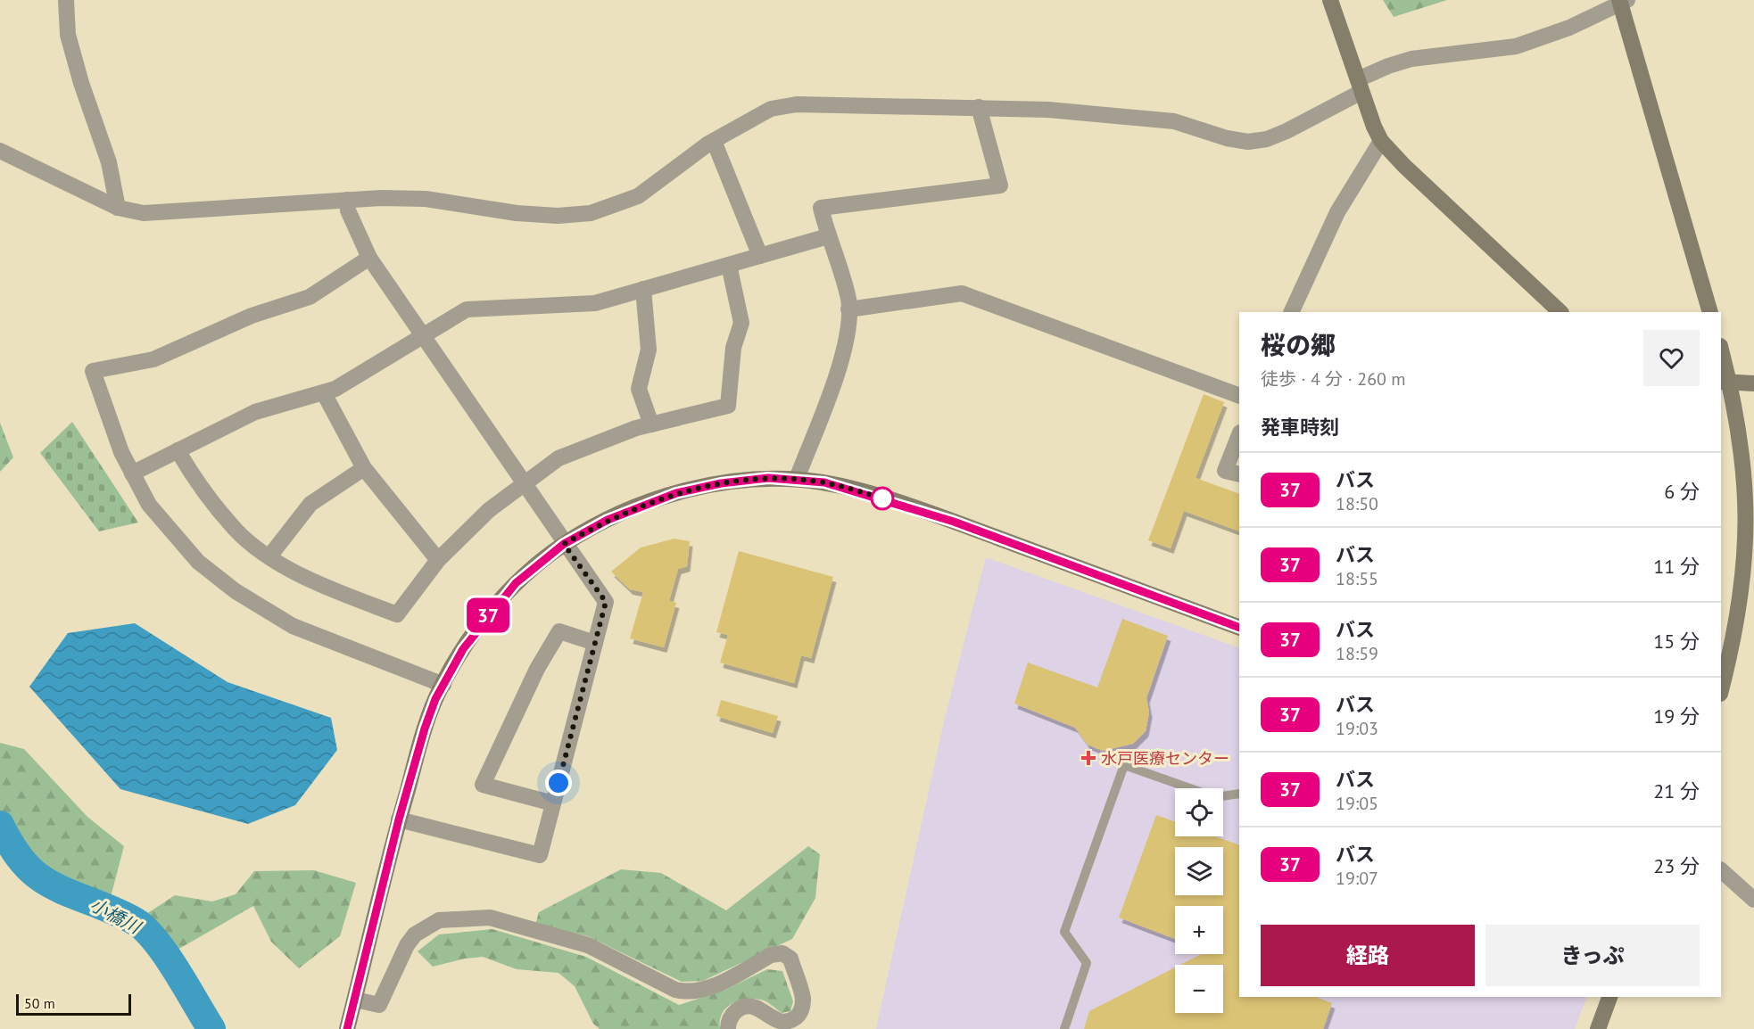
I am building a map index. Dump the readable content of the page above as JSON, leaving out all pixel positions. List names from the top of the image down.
{
  "water": ["小橋川"],
  "places": {
    "health": ["水戸医療センター"]
  },
  "lines": ["bus line 37"],
  "scale_bar": "50 m",
  "page": {
    "on_map": "37",
    "heading": [
      ["桜の郷", "徒歩 · 4 分 · 260 m"],
      "発車時刻"
    ],
    "list": [
      {
        "mark": "37",
        "name": "バス",
        "note": "18:50",
        "value": "6 分"
      },
      {
        "mark": "37",
        "name": "バス",
        "note": "18:55",
        "value": "11 分"
      },
      {
        "mark": "37",
        "name": "バス",
        "note": "18:59",
        "value": "15 分"
      },
      {
        "mark": "37",
        "name": "バス",
        "note": "19:03",
        "value": "19 分"
      },
      {
        "mark": "37",
        "name": "バス",
        "note": "19:05",
        "value": "21 分"
      },
      {
        "mark": "37",
        "name": "バス",
        "note": "19:07",
        "value": "23 分"
      }
    ],
    "map_buttons": ["+", "−"],
    "buttons": ["経路", "きっぷ"],
    "scale": "50 m"
  }
}
